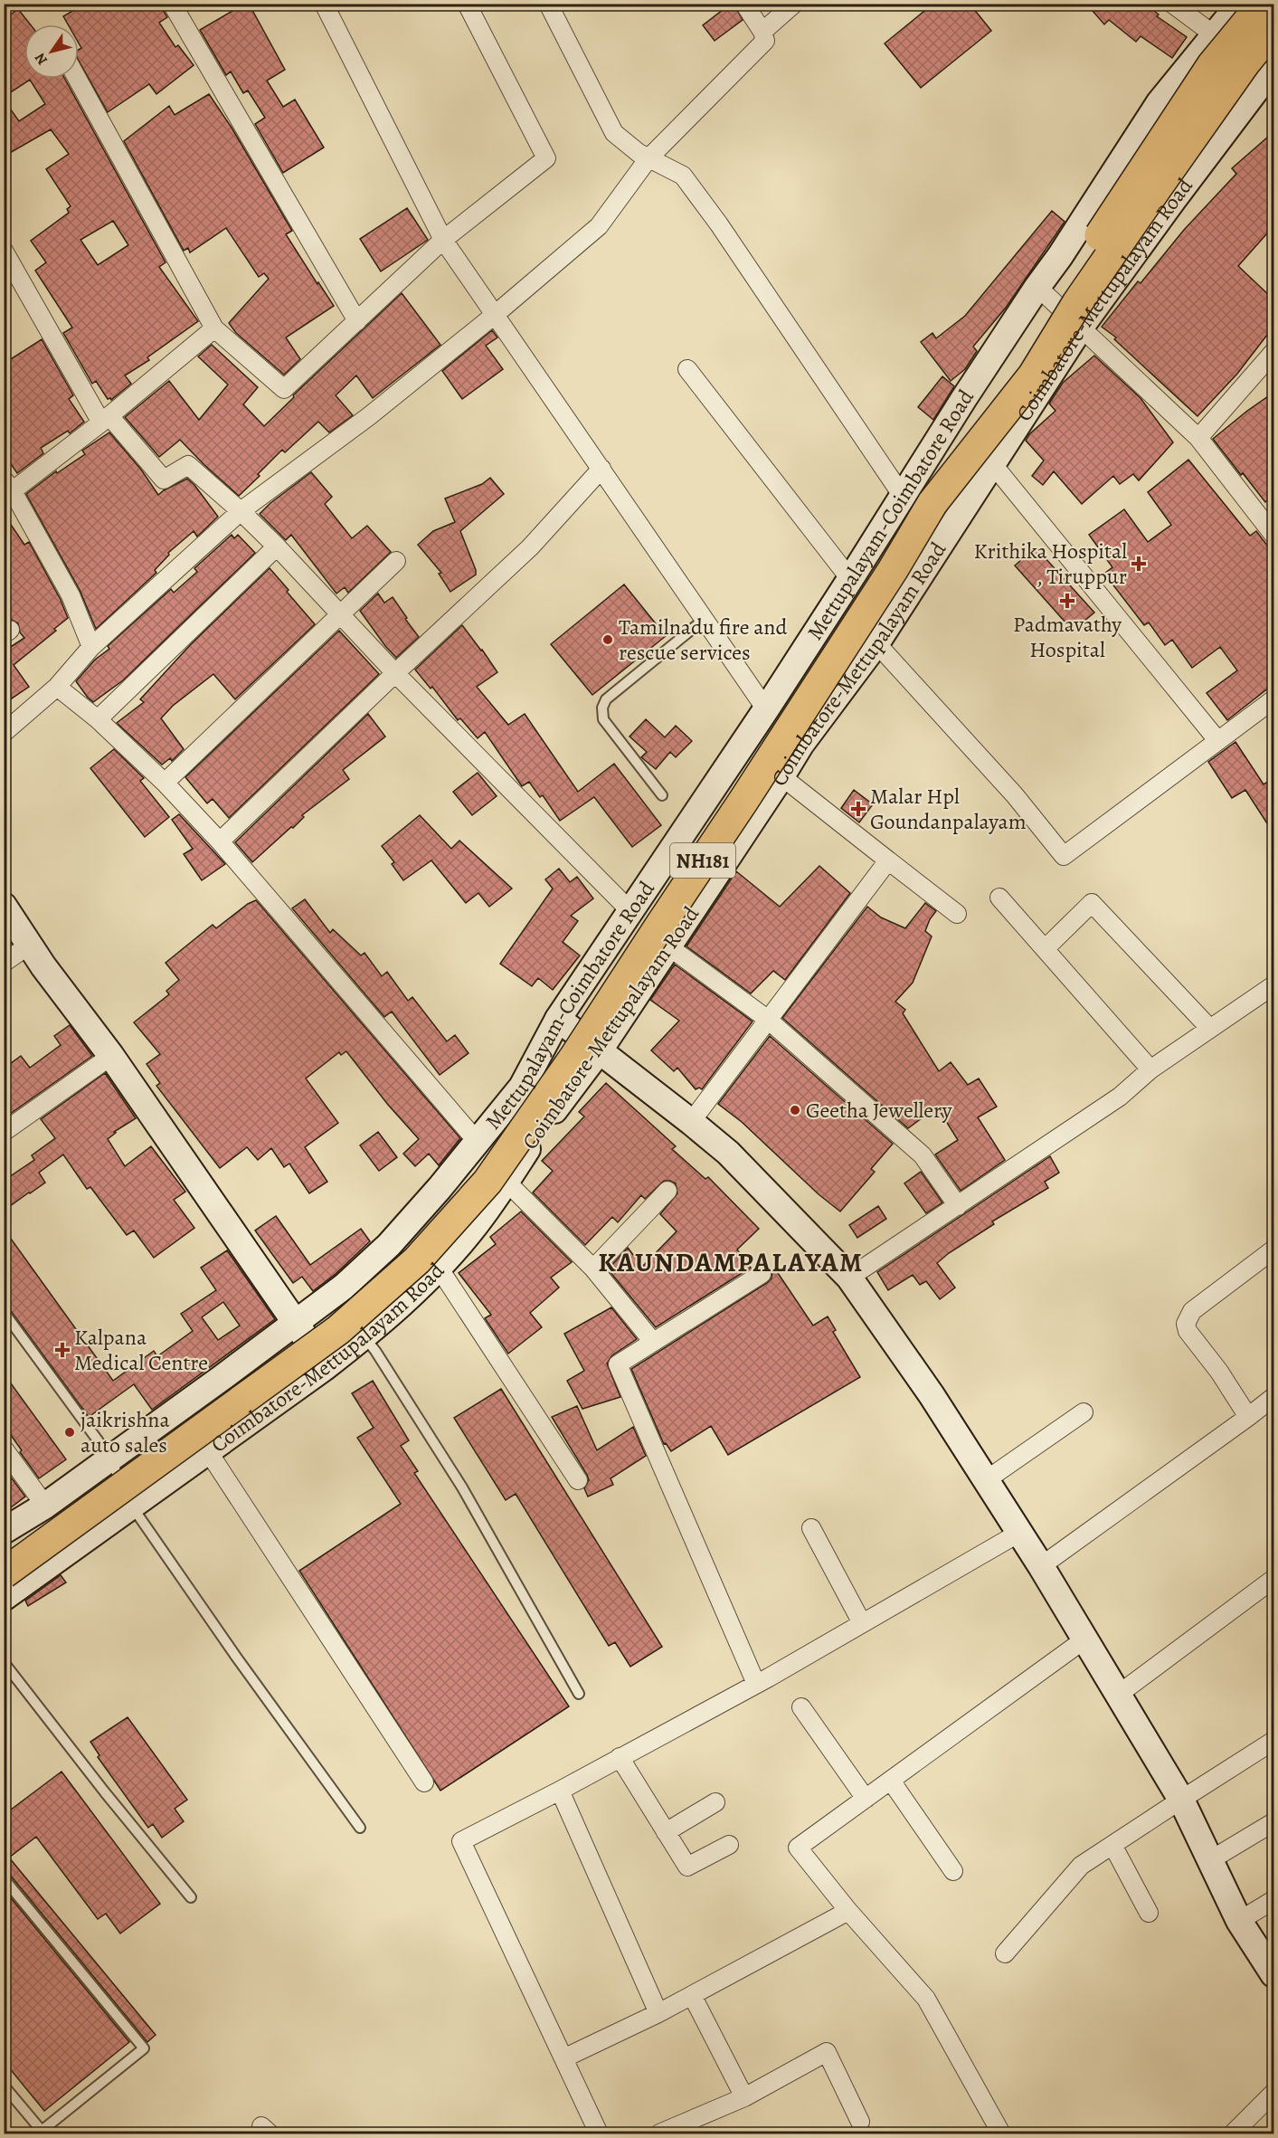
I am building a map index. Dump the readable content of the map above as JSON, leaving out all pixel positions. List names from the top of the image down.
{
  "streets": {
    "highway": ["NH181"],
    "main road": ["Coimbatore-Mettupalayam Road", "Mettupalayam-Coimbatore Road"]
  },
  "districts": ["KAUNDAMPALAYAM"],
  "places": {
    "health": [
      "Krithika Hospital , Tiruppur",
      "Padmavathy Hospital",
      "Malar Hpl Goundanpalayam",
      "Kalpana Medical Centre"
    ],
    "other": ["Tamilnadu fire and rescue services", "Geetha Jewellery", "jaikrishna auto sales"]
  },
  "north": "bottom left"
}
